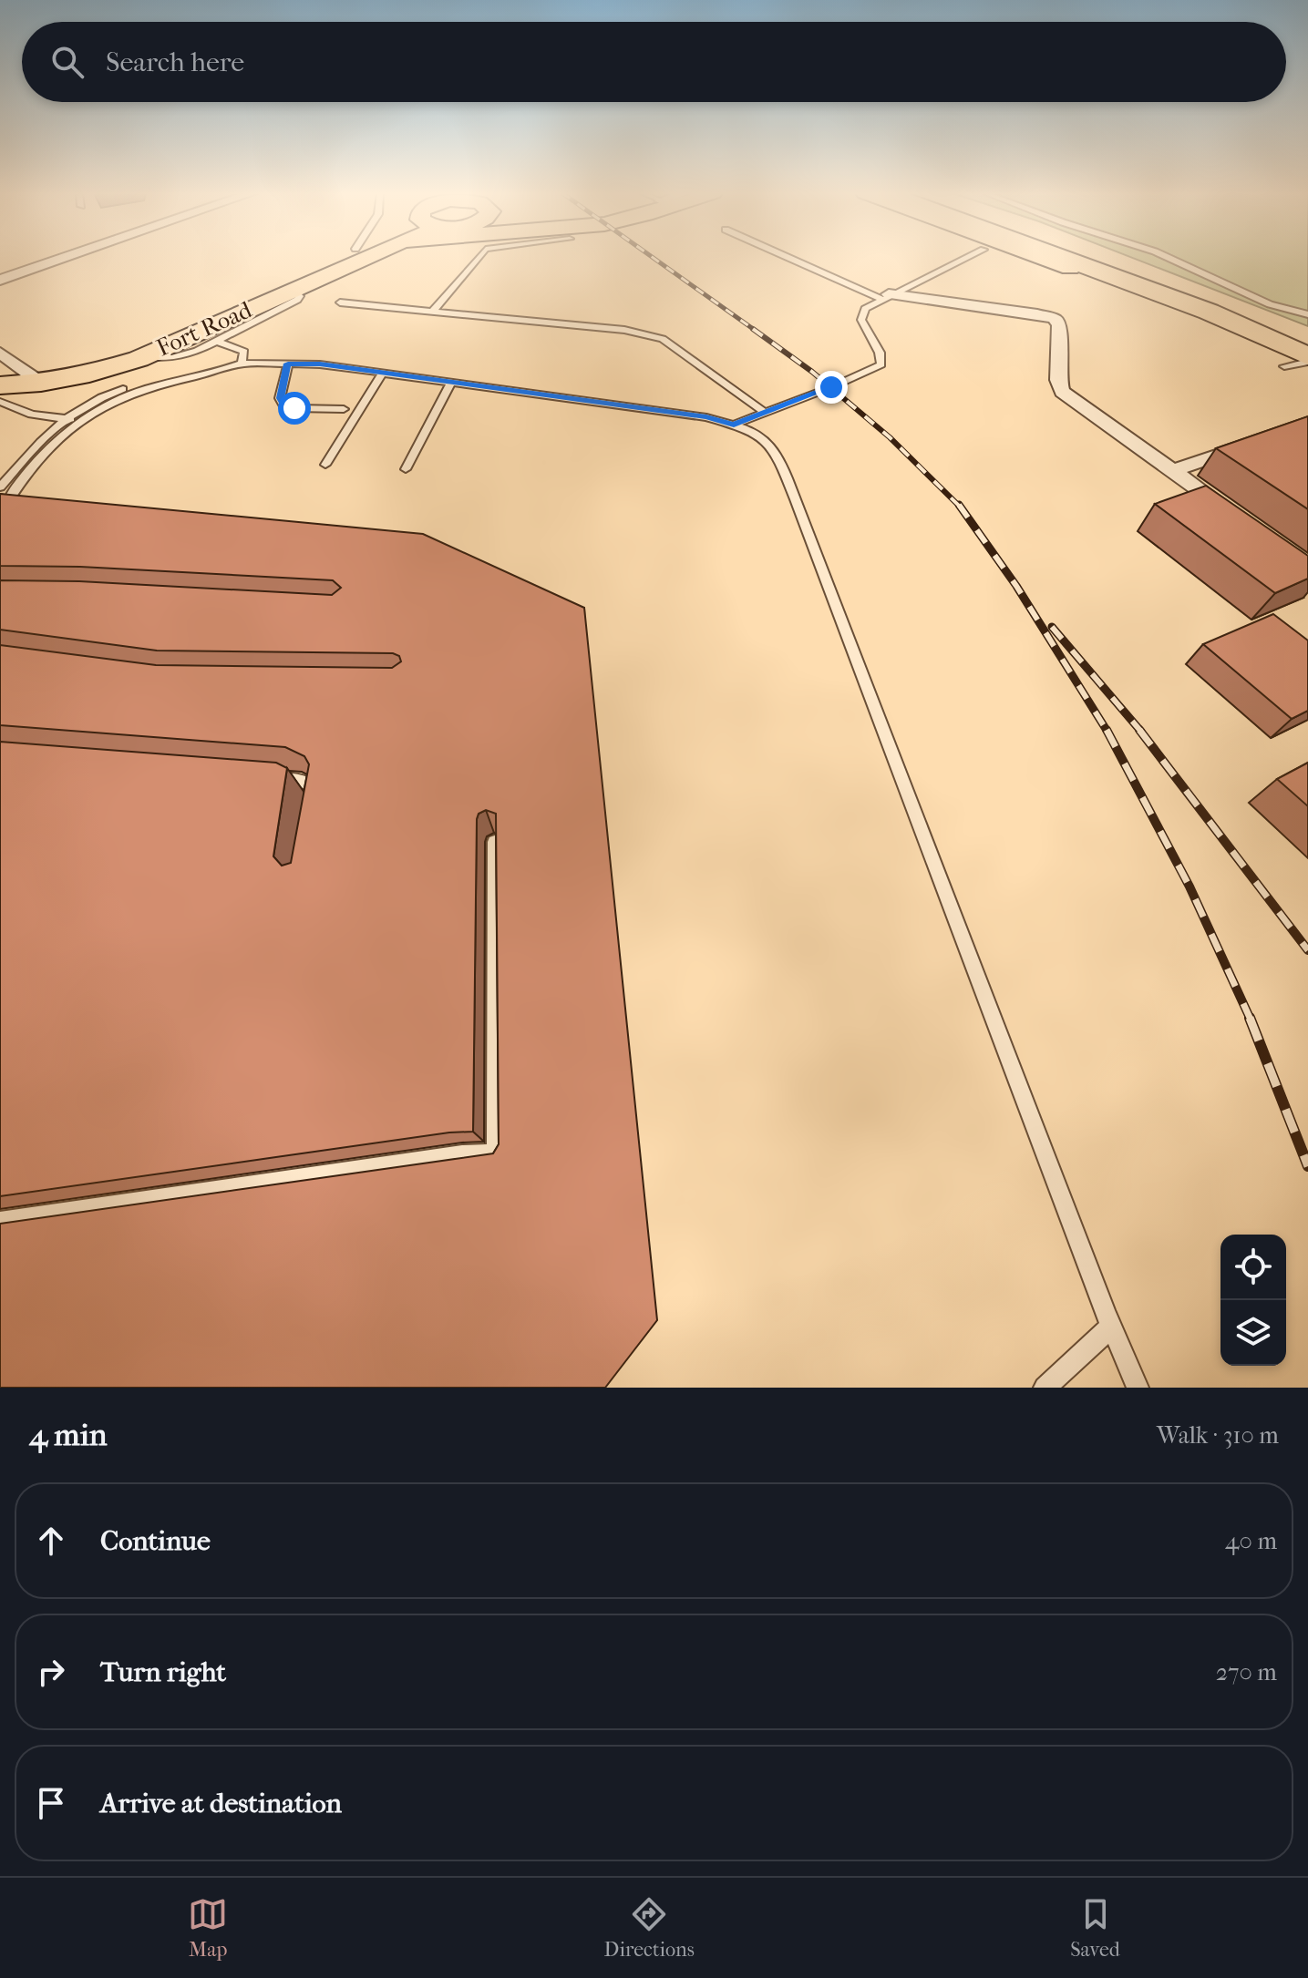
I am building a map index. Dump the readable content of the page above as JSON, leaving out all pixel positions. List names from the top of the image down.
{
  "streets": {
    "main road": ["Fort Road"]
  },
  "page": {
    "search": "Search here",
    "heading": ["4 min", "Walk · 310 m"],
    "list": [
      ["Continue", "40 m"],
      ["Turn right", "270 m"],
      "Arrive at destination"
    ],
    "nav": ["Map", "Directions", "Saved"]
  }
}
